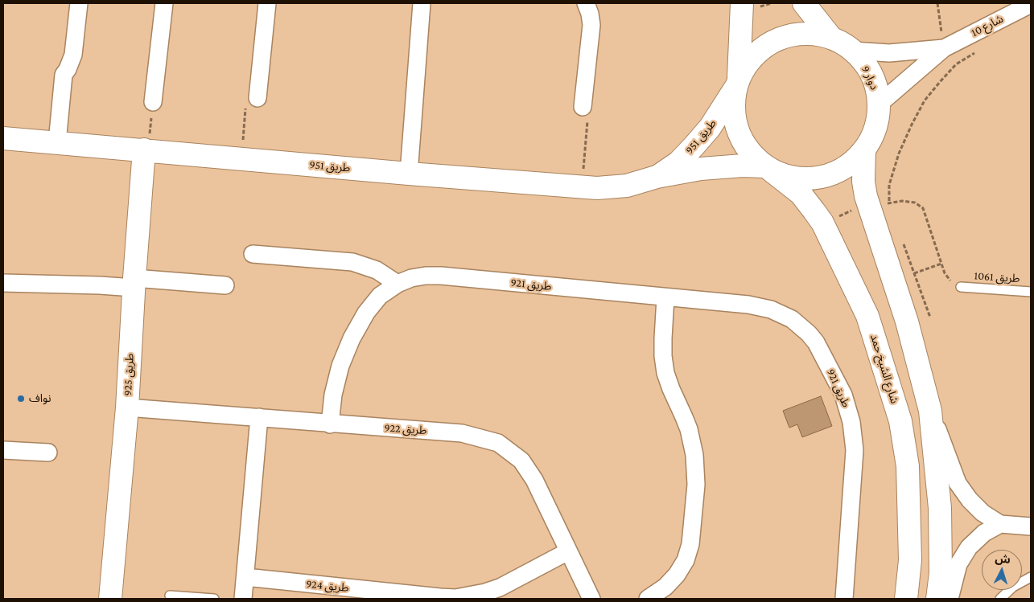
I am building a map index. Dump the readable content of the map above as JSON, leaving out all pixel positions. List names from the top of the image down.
{
  "streets": {
    "street": [
      "شارع 10",
      "دوار 9",
      "طريق 951",
      "طريق 921",
      "شارع الشيخ حمد",
      "طريق 925",
      "طريق 922",
      "طريق 924"
    ],
    "lane": ["طريق 1061"]
  },
  "crossings": [
    ["شارع 10", "دوار 9"],
    ["دوار 9", "طريق 951"],
    ["دوار 9", "شارع الشيخ حمد"],
    ["طريق 951", "شارع الشيخ حمد"],
    ["طريق 951", "طريق 925"],
    ["طريق 921", "طريق 922"],
    ["طريق 925", "طريق 922"],
    ["طريق 922", "طريق 924"]
  ],
  "places": ["نواف"],
  "north": "top"
}
